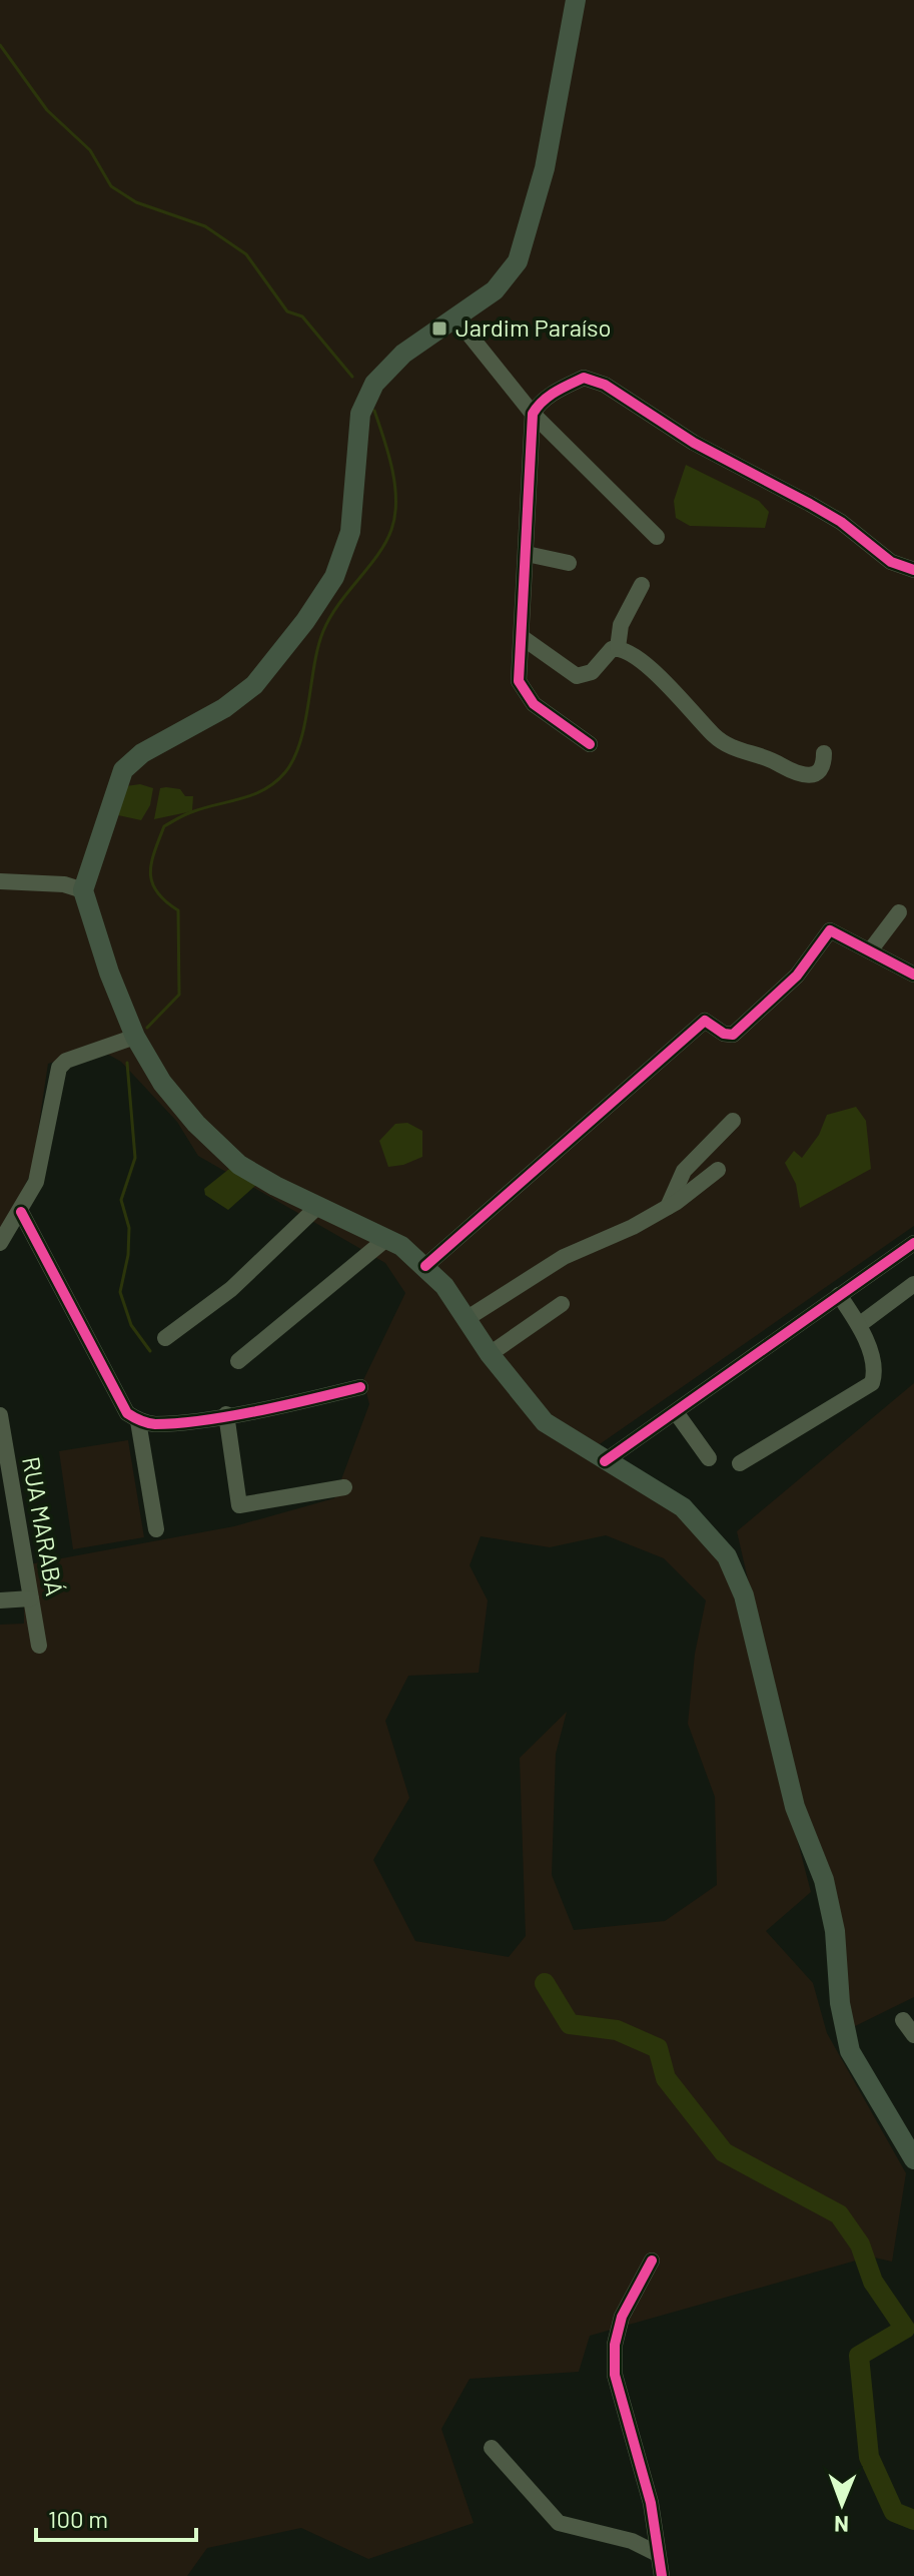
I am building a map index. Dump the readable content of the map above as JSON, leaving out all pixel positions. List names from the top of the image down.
{
  "streets": {
    "street": ["RUA MARABÁ"]
  },
  "places": {
    "transit": ["Jardim Paraíso"]
  },
  "scale_bar": "100 m",
  "north": "bottom"
}
